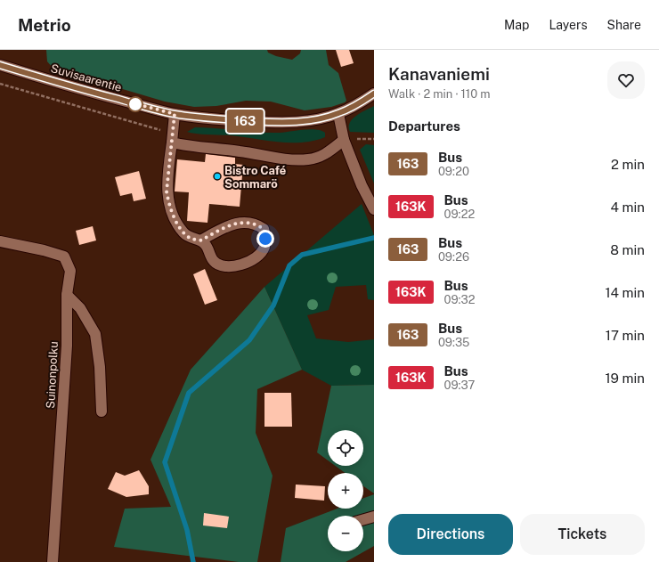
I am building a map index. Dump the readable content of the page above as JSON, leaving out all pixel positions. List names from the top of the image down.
{
  "streets": {
    "street": ["Suvisaarentie", "Suinonpolku"]
  },
  "places": ["Bistro Café Sommarö"],
  "lines": ["bus line 163"],
  "page": {
    "header": "Metrio",
    "nav": ["Map", "Layers", "Share"],
    "on_map": "163",
    "heading": [
      ["Kanavaniemi", "Walk · 2 min · 110 m"],
      "Departures"
    ],
    "list": [
      {
        "mark": "163",
        "name": "Bus",
        "note": "09:20",
        "value": "2 min"
      },
      {
        "mark": "163K",
        "name": "Bus",
        "note": "09:22",
        "value": "4 min"
      },
      {
        "mark": "163",
        "name": "Bus",
        "note": "09:26",
        "value": "8 min"
      },
      {
        "mark": "163K",
        "name": "Bus",
        "note": "09:32",
        "value": "14 min"
      },
      {
        "mark": "163",
        "name": "Bus",
        "note": "09:35",
        "value": "17 min"
      },
      {
        "mark": "163K",
        "name": "Bus",
        "note": "09:37",
        "value": "19 min"
      }
    ],
    "map_buttons": ["+", "−"],
    "buttons": ["Directions", "Tickets"]
  }
}
